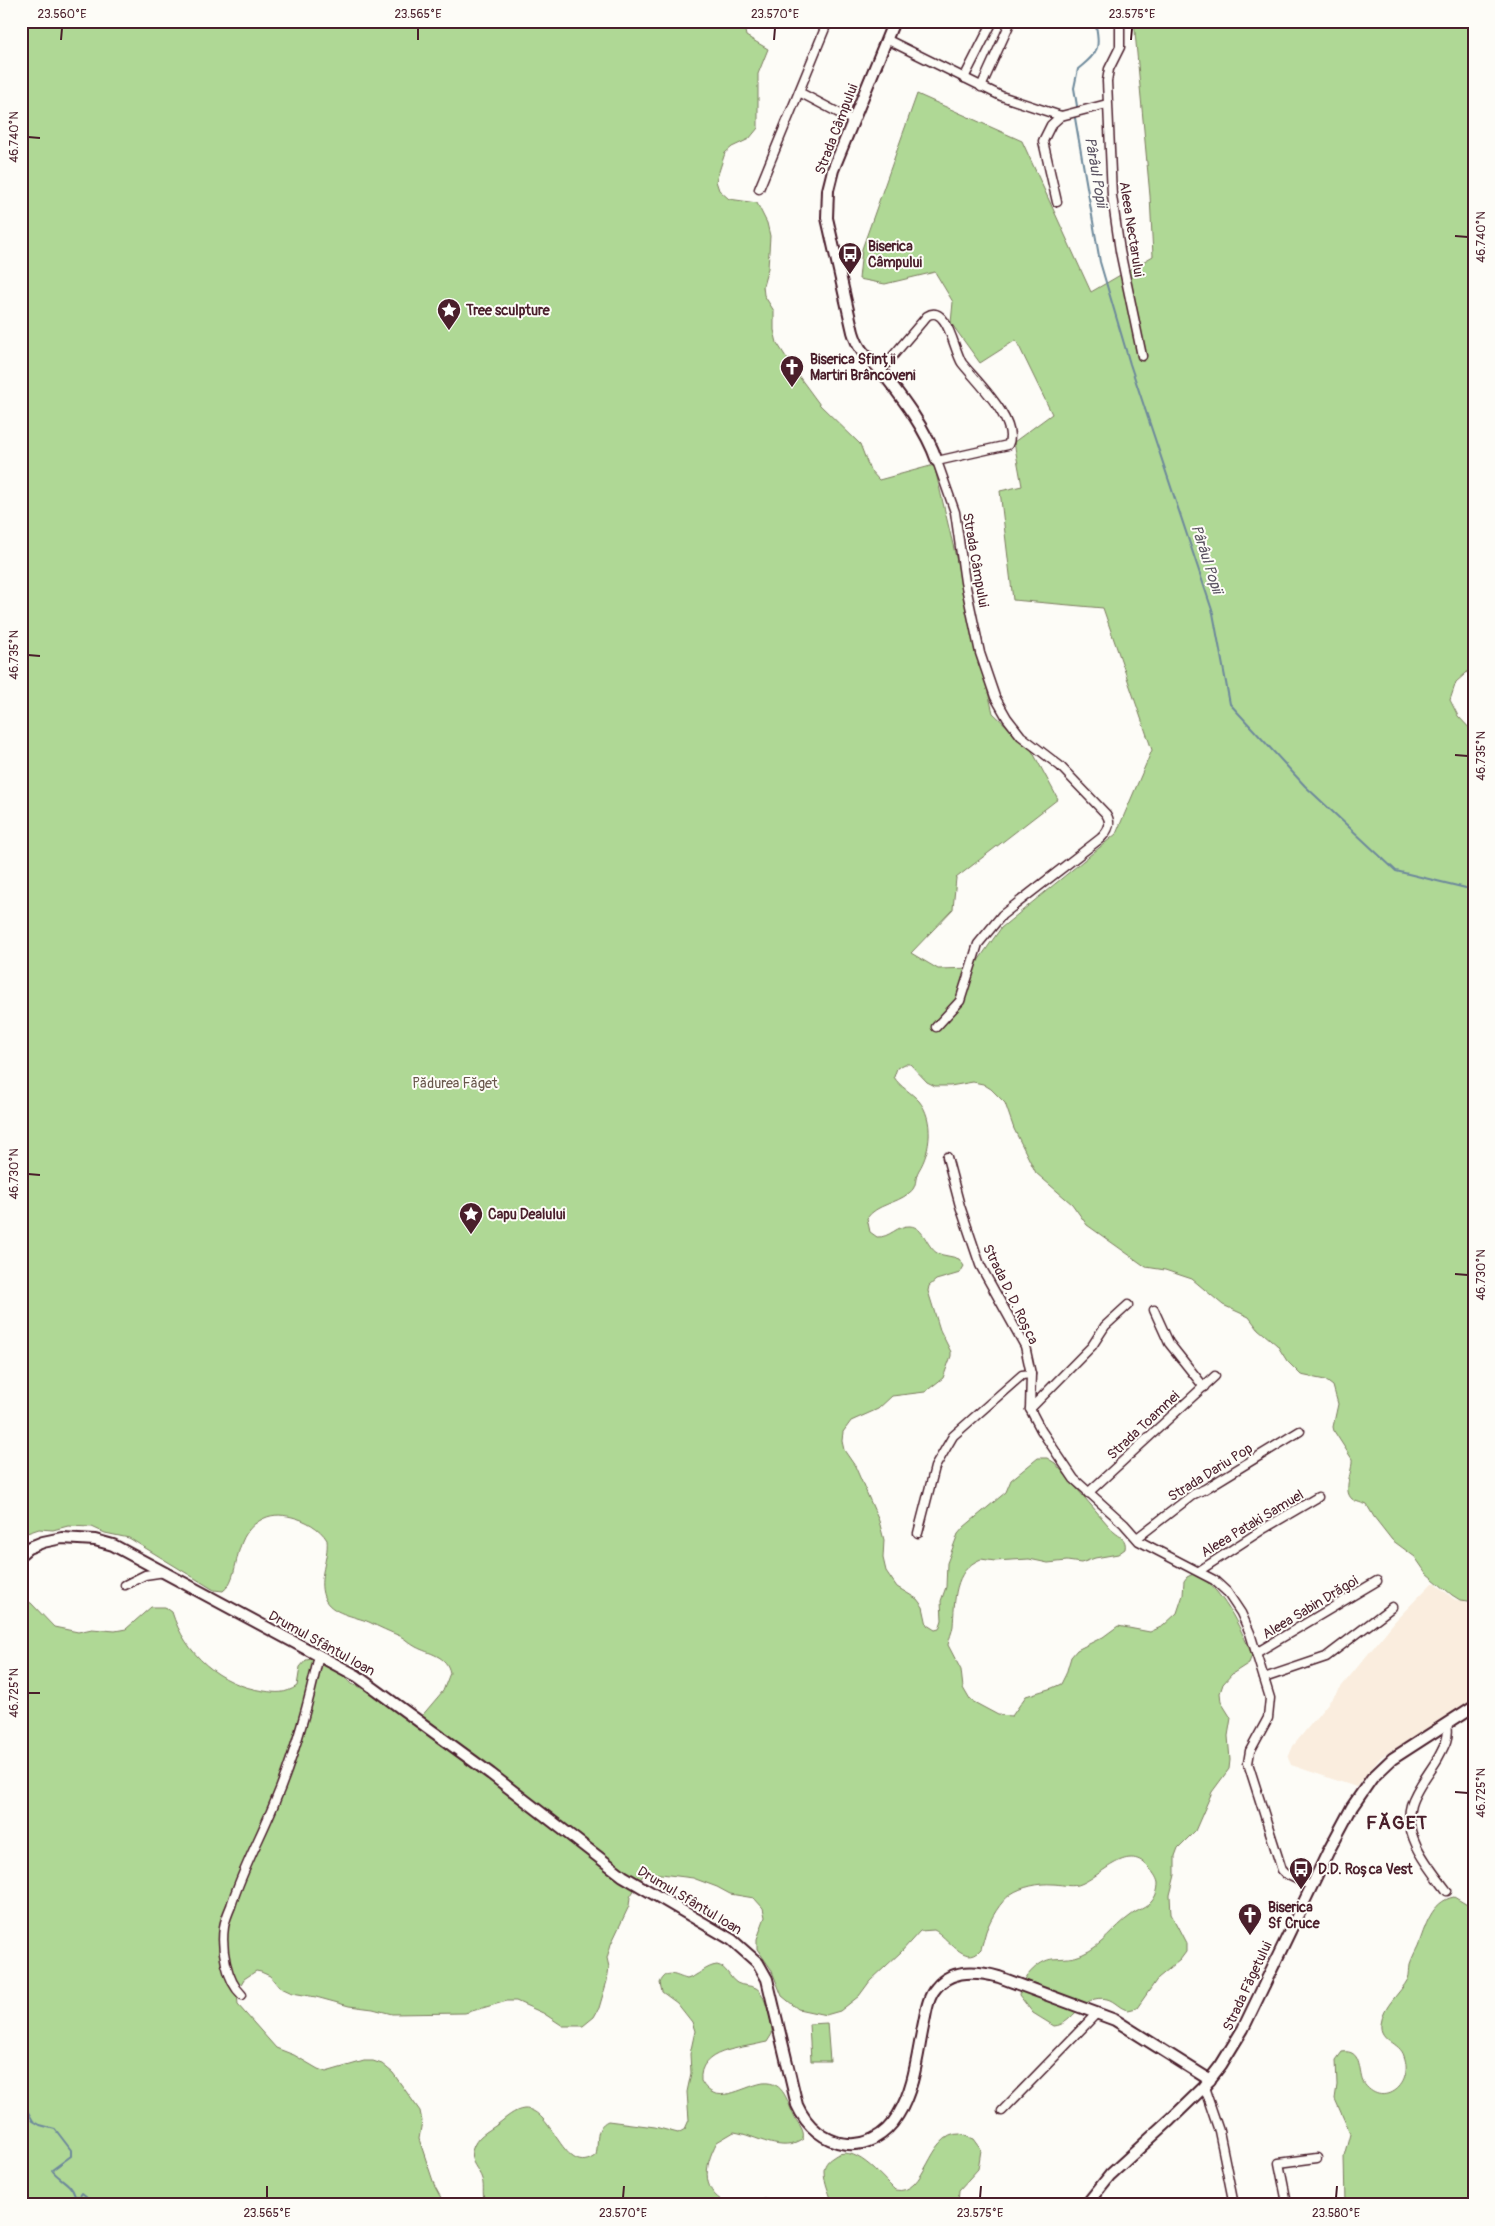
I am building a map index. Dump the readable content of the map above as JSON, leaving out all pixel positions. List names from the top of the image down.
{
  "streets": {
    "main road": ["Strada Câmpului", "Drumul Sfântul Ioan", "Strada Făgetului"],
    "street": [
      "Aleea Nectarului",
      "Strada D. D. Roșca",
      "Strada Toamnei",
      "Strada Dariu Pop",
      "Aleea Pataki Samuel",
      "Aleea Sabin Drăgoi"
    ]
  },
  "crossings": [
    ["Drumul Sfântul Ioan", "Strada Făgetului"]
  ],
  "districts": ["FĂGET"],
  "water": ["Pârâul Popii"],
  "parks": ["Pădurea Făget"],
  "places": {
    "bus stop": ["Biserica Câmpului", "D.D. Roșca Vest"],
    "place": ["Tree sculpture", "Capu Dealului"],
    "church": ["Biserica Sfinții Martiri Brâncoveni", "Biserica Sf Cruce"]
  },
  "coordinates": [
    "23.560°E",
    "23.565°E",
    "23.570°E",
    "23.575°E",
    "46.740°N",
    "46.735°N",
    "46.730°N",
    "46.725°N",
    "23.580°E"
  ]
}
